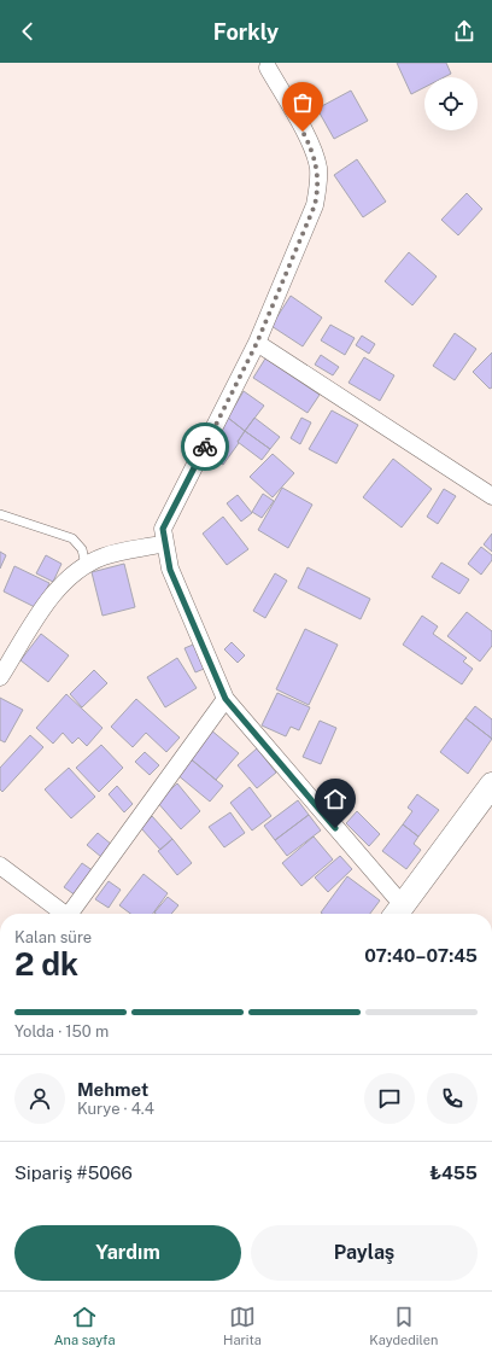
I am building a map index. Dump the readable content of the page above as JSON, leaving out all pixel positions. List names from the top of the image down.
{
  "page": {
    "header": "Forkly",
    "heading": ["2 dk", "Kalan süre", "07:40–07:45"],
    "panel": [
      "Mehmet",
      "Kurye · 4.4",
      "Sipariş #5066",
      "₺455"
    ],
    "bar": "Yolda · 150 m",
    "buttons": ["Yardım", "Paylaş"],
    "tabs": ["Ana sayfa", "Harita", "Kaydedilen"]
  }
}
